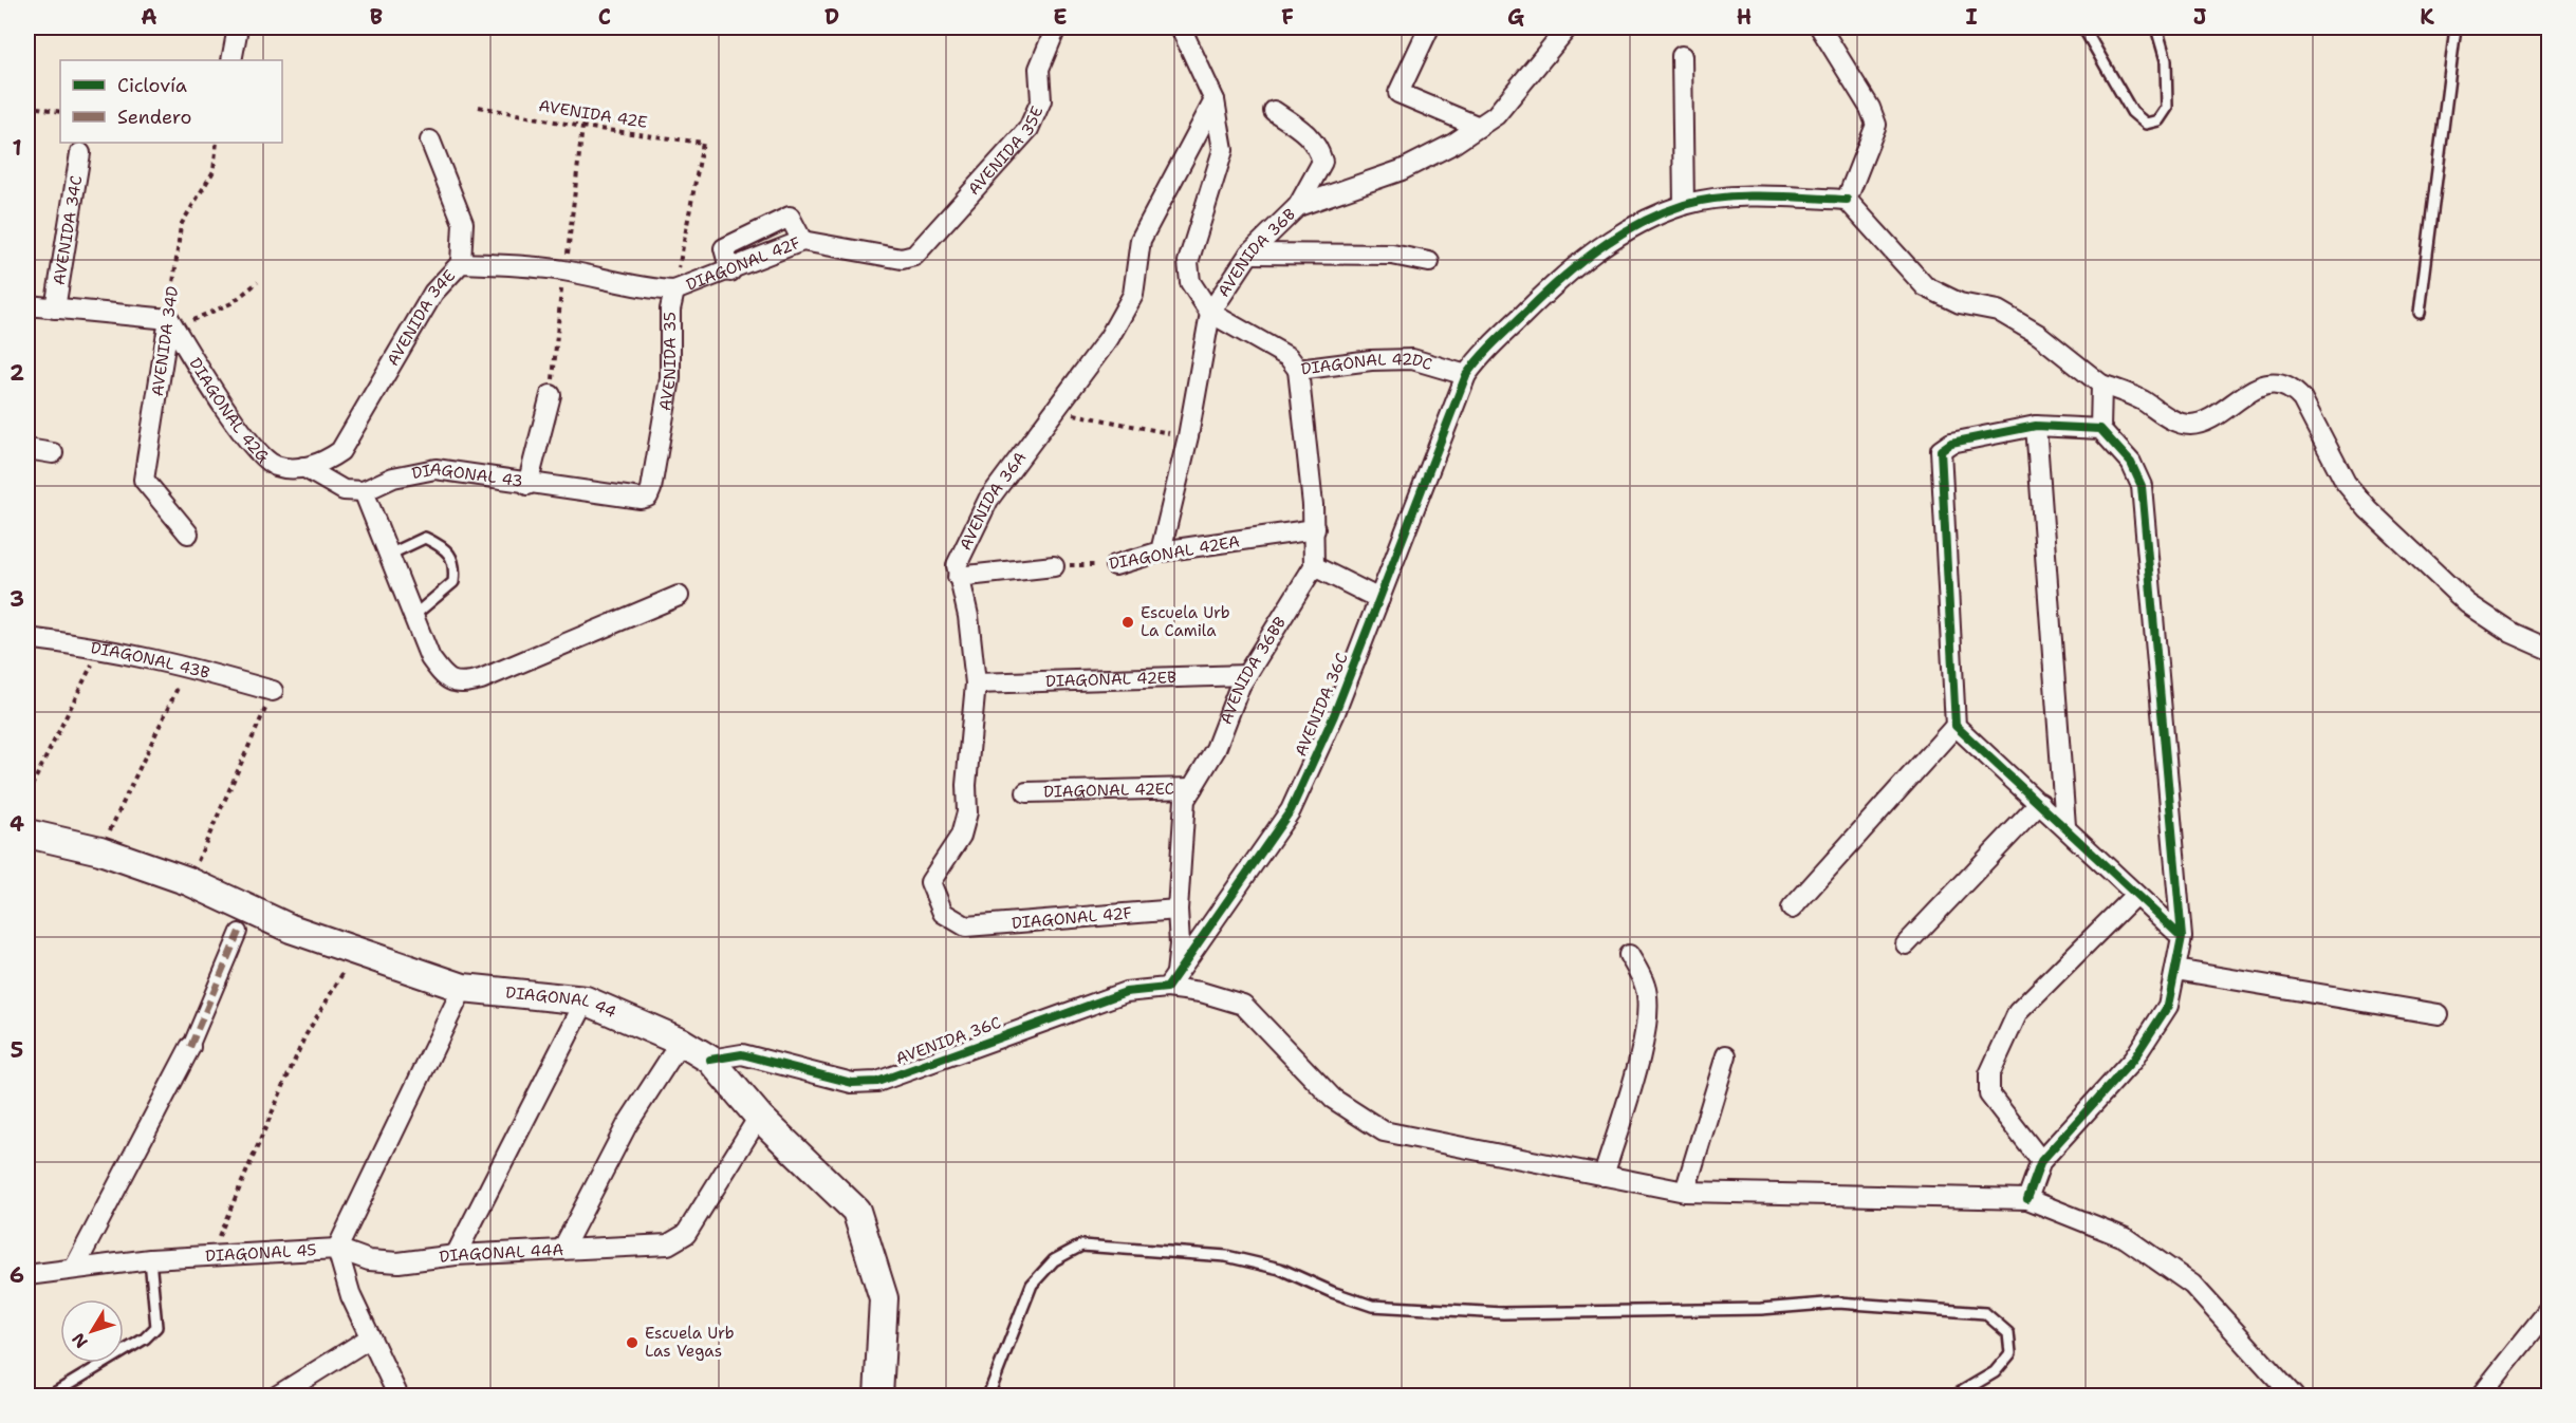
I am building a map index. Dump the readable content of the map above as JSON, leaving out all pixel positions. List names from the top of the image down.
{
  "streets": {
    "main road": ["DIAGONAL 44"],
    "street": [
      "AVENIDA 35E",
      "AVENIDA 34C",
      "AVENIDA 36B",
      "DIAGONAL 42F",
      "AVENIDA 34E",
      "AVENIDA 34D",
      "AVENIDA 35",
      "DIAGONAL 42DC",
      "DIAGONAL 42G",
      "DIAGONAL 43",
      "AVENIDA 36A",
      "DIAGONAL 42EA",
      "DIAGONAL 43B",
      "AVENIDA 36BB",
      "DIAGONAL 42EB",
      "AVENIDA 36C",
      "DIAGONAL 42EC",
      "DIAGONAL 45",
      "DIAGONAL 44A"
    ],
    "path": ["AVENIDA 42E"]
  },
  "crossings": [
    ["AVENIDA 42E", "AVENIDA 35"],
    ["AVENIDA 35E", "DIAGONAL 42F"],
    ["AVENIDA 36B", "DIAGONAL 42DC"],
    ["AVENIDA 36B", "DIAGONAL 42EA"],
    ["DIAGONAL 42F", "AVENIDA 34E"],
    ["DIAGONAL 42F", "AVENIDA 35"],
    ["DIAGONAL 42F", "AVENIDA 36A"],
    ["DIAGONAL 42F", "AVENIDA 36BB"],
    ["AVENIDA 34E", "DIAGONAL 42G"],
    ["AVENIDA 34D", "DIAGONAL 42G"],
    ["AVENIDA 35", "DIAGONAL 43"],
    ["DIAGONAL 42DC", "AVENIDA 36A"],
    ["DIAGONAL 42DC", "AVENIDA 36C"],
    ["AVENIDA 36A", "DIAGONAL 42EB"],
    ["AVENIDA 36BB", "DIAGONAL 42EB"],
    ["AVENIDA 36BB", "AVENIDA 36C"],
    ["AVENIDA 36BB", "DIAGONAL 42EC"],
    ["AVENIDA 36C", "DIAGONAL 44"],
    ["DIAGONAL 44", "DIAGONAL 44A"],
    ["DIAGONAL 45", "DIAGONAL 44A"]
  ],
  "places": ["Escuela Urb La Camila", "Escuela Urb Las Vegas"],
  "legend": ["Ciclovía", "Sendero"],
  "north": "bottom left",
  "grid": {
    "columns": [
      "A",
      "B",
      "C",
      "D",
      "E",
      "F",
      "G",
      "H",
      "I",
      "J",
      "K"
    ],
    "rows": [
      "1",
      "2",
      "3",
      "4",
      "5",
      "6"
    ]
  }
}
